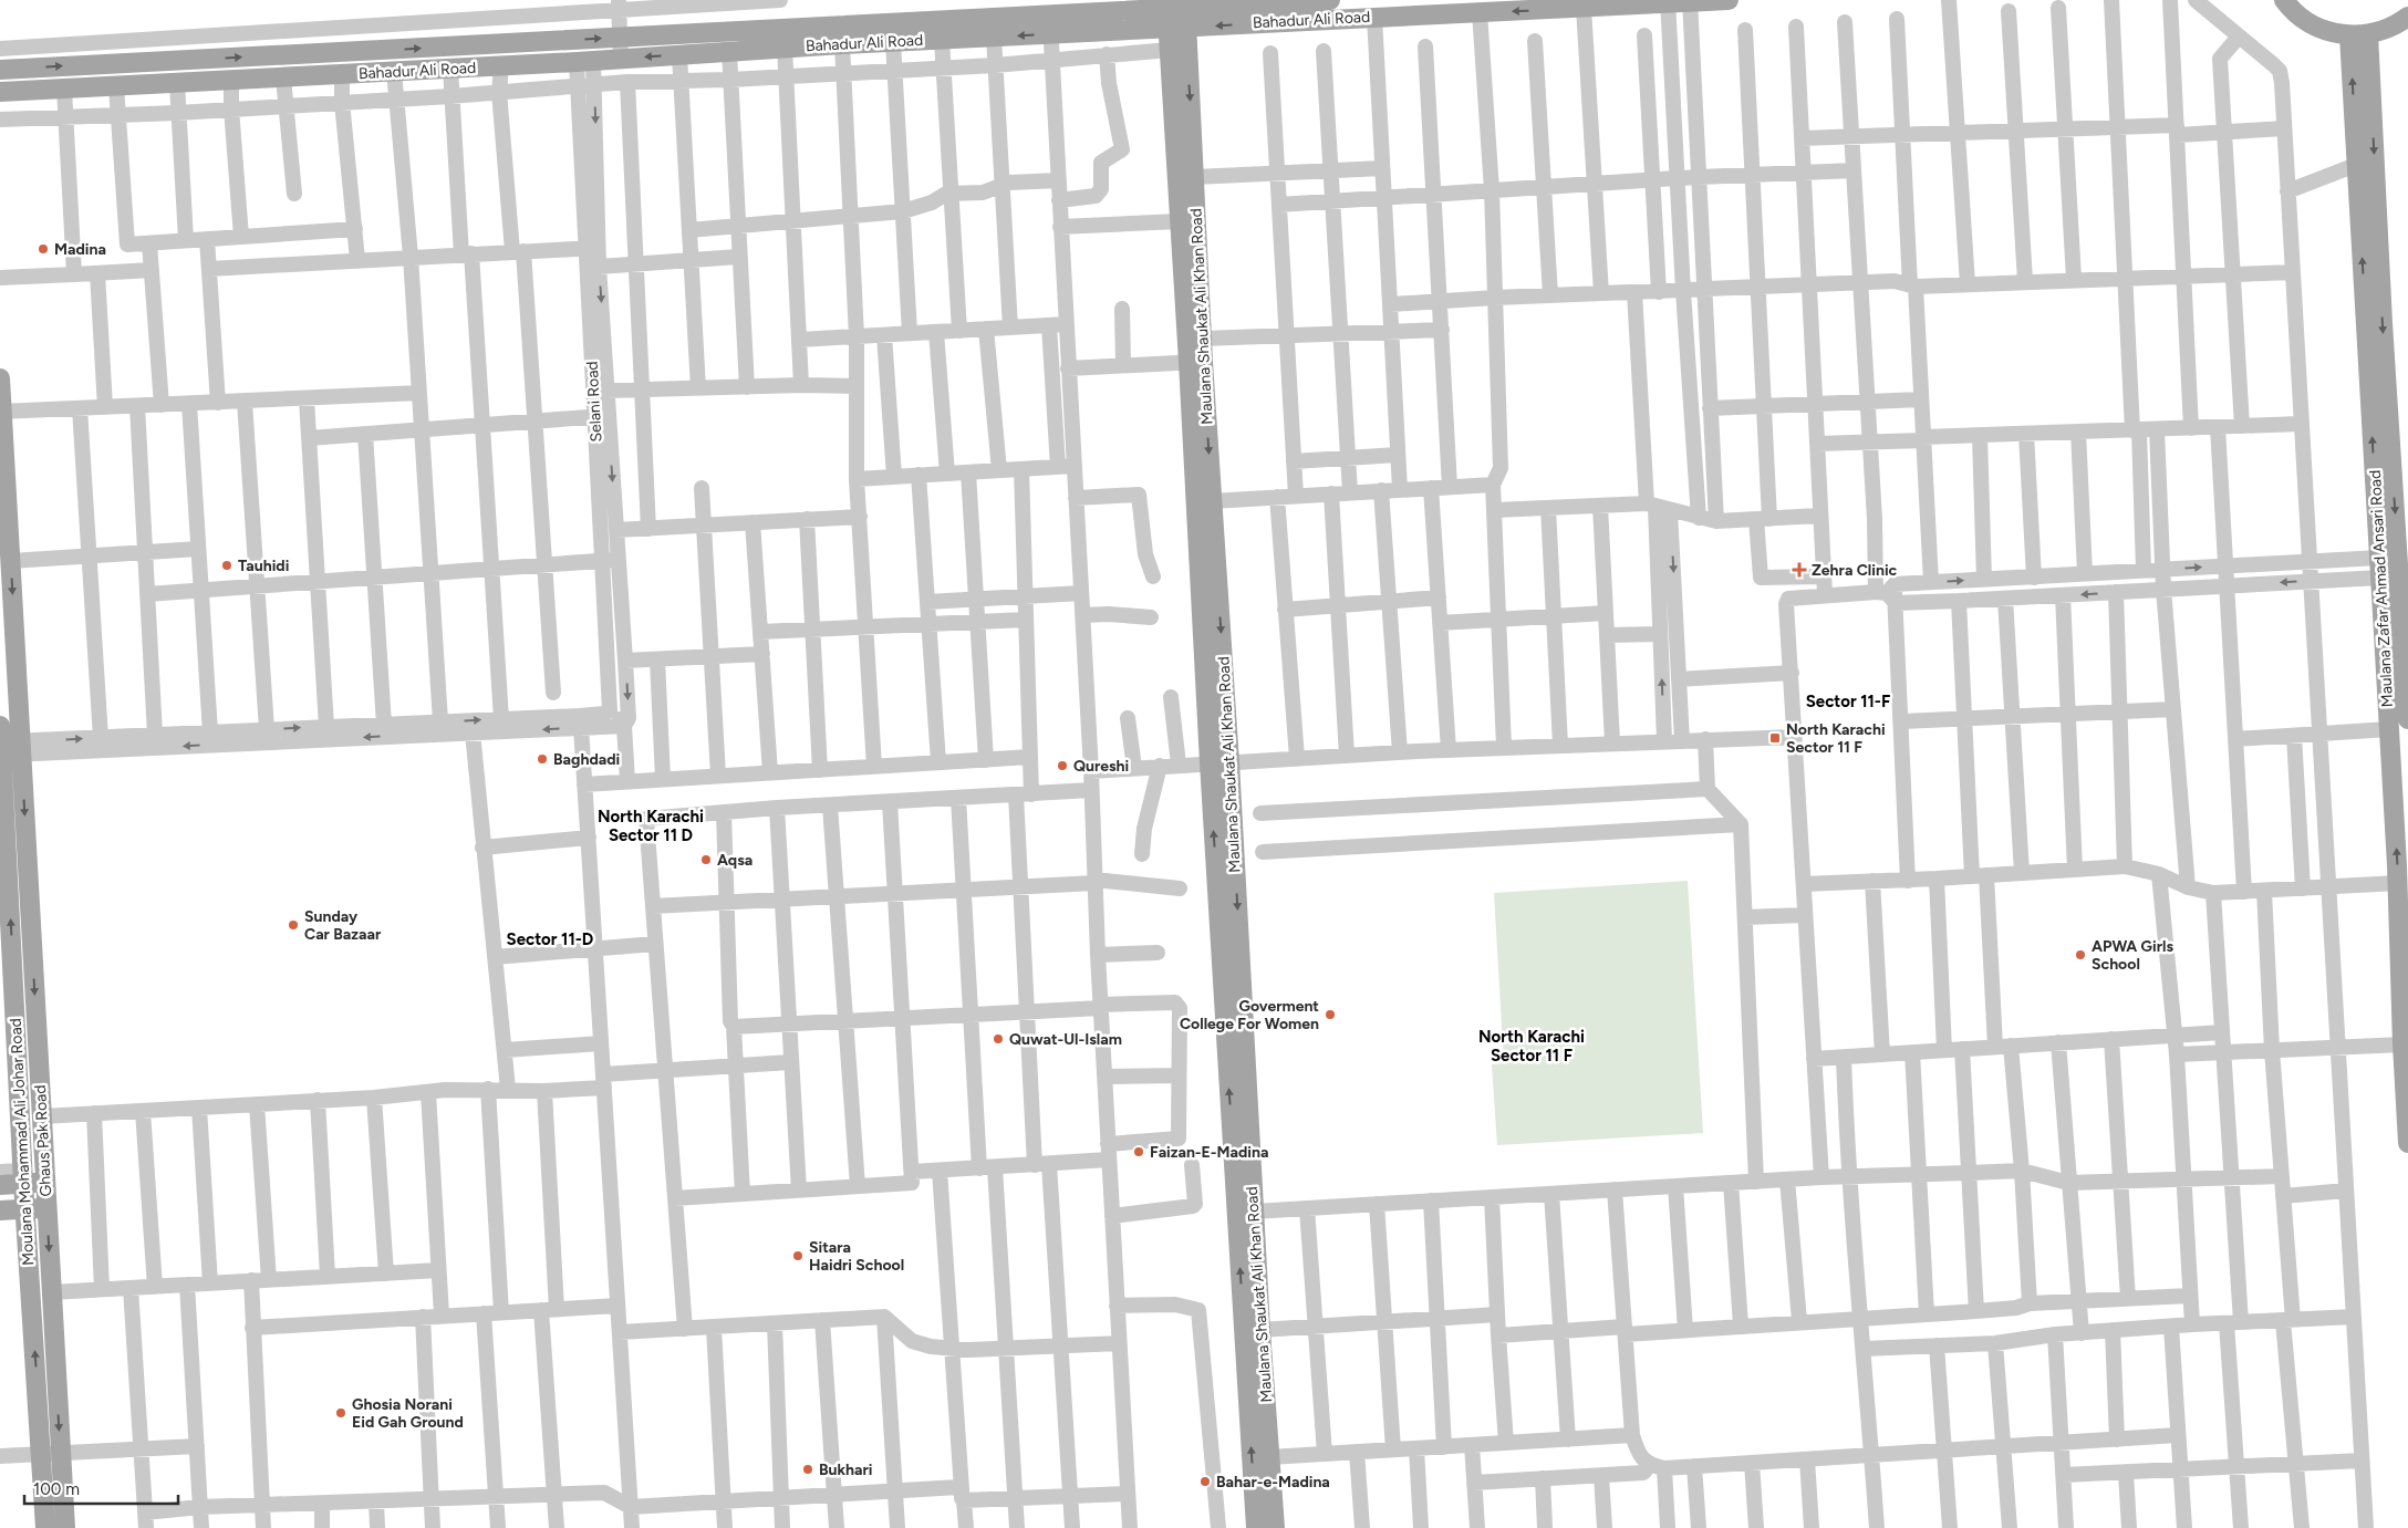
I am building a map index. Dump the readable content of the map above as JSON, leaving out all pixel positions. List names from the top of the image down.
{
  "streets": {
    "main road": [
      "Bahadur Ali Road",
      "Maulana Shaukat Ali Khan Road",
      "Maulana Zafar Ahmad Ansari Road",
      "Ghaus Pak Road",
      "Moulana Mohammad Ali Johar Road"
    ],
    "street": ["Selani Road"]
  },
  "crossings": [
    ["Bahadur Ali Road", "Maulana Shaukat Ali Khan Road"],
    ["Bahadur Ali Road", "Selani Road"]
  ],
  "one_way": ["Ghaus Pak Road", "Moulana Mohammad Ali Johar Road"],
  "districts": [
    "Sector 11-F",
    "North Karachi Sector 11 D",
    "Sector 11-D",
    "North Karachi Sector 11 F"
  ],
  "places": {
    "other": [
      "Madina",
      "Tauhidi",
      "Baghdadi",
      "Qureshi",
      "Aqsa",
      "Sunday Car Bazaar",
      "APWA Girls School",
      "Goverment College For Women",
      "Quwat-Ul-Islam",
      "Faizan-E-Madina",
      "Sitara Haidri School",
      "Ghosia Norani Eid Gah Ground",
      "Bukhari",
      "Bahar-e-Madina"
    ],
    "health": ["Zehra Clinic"],
    "transit": ["North Karachi Sector 11 F"]
  },
  "scale_bar": "100 m"
}
